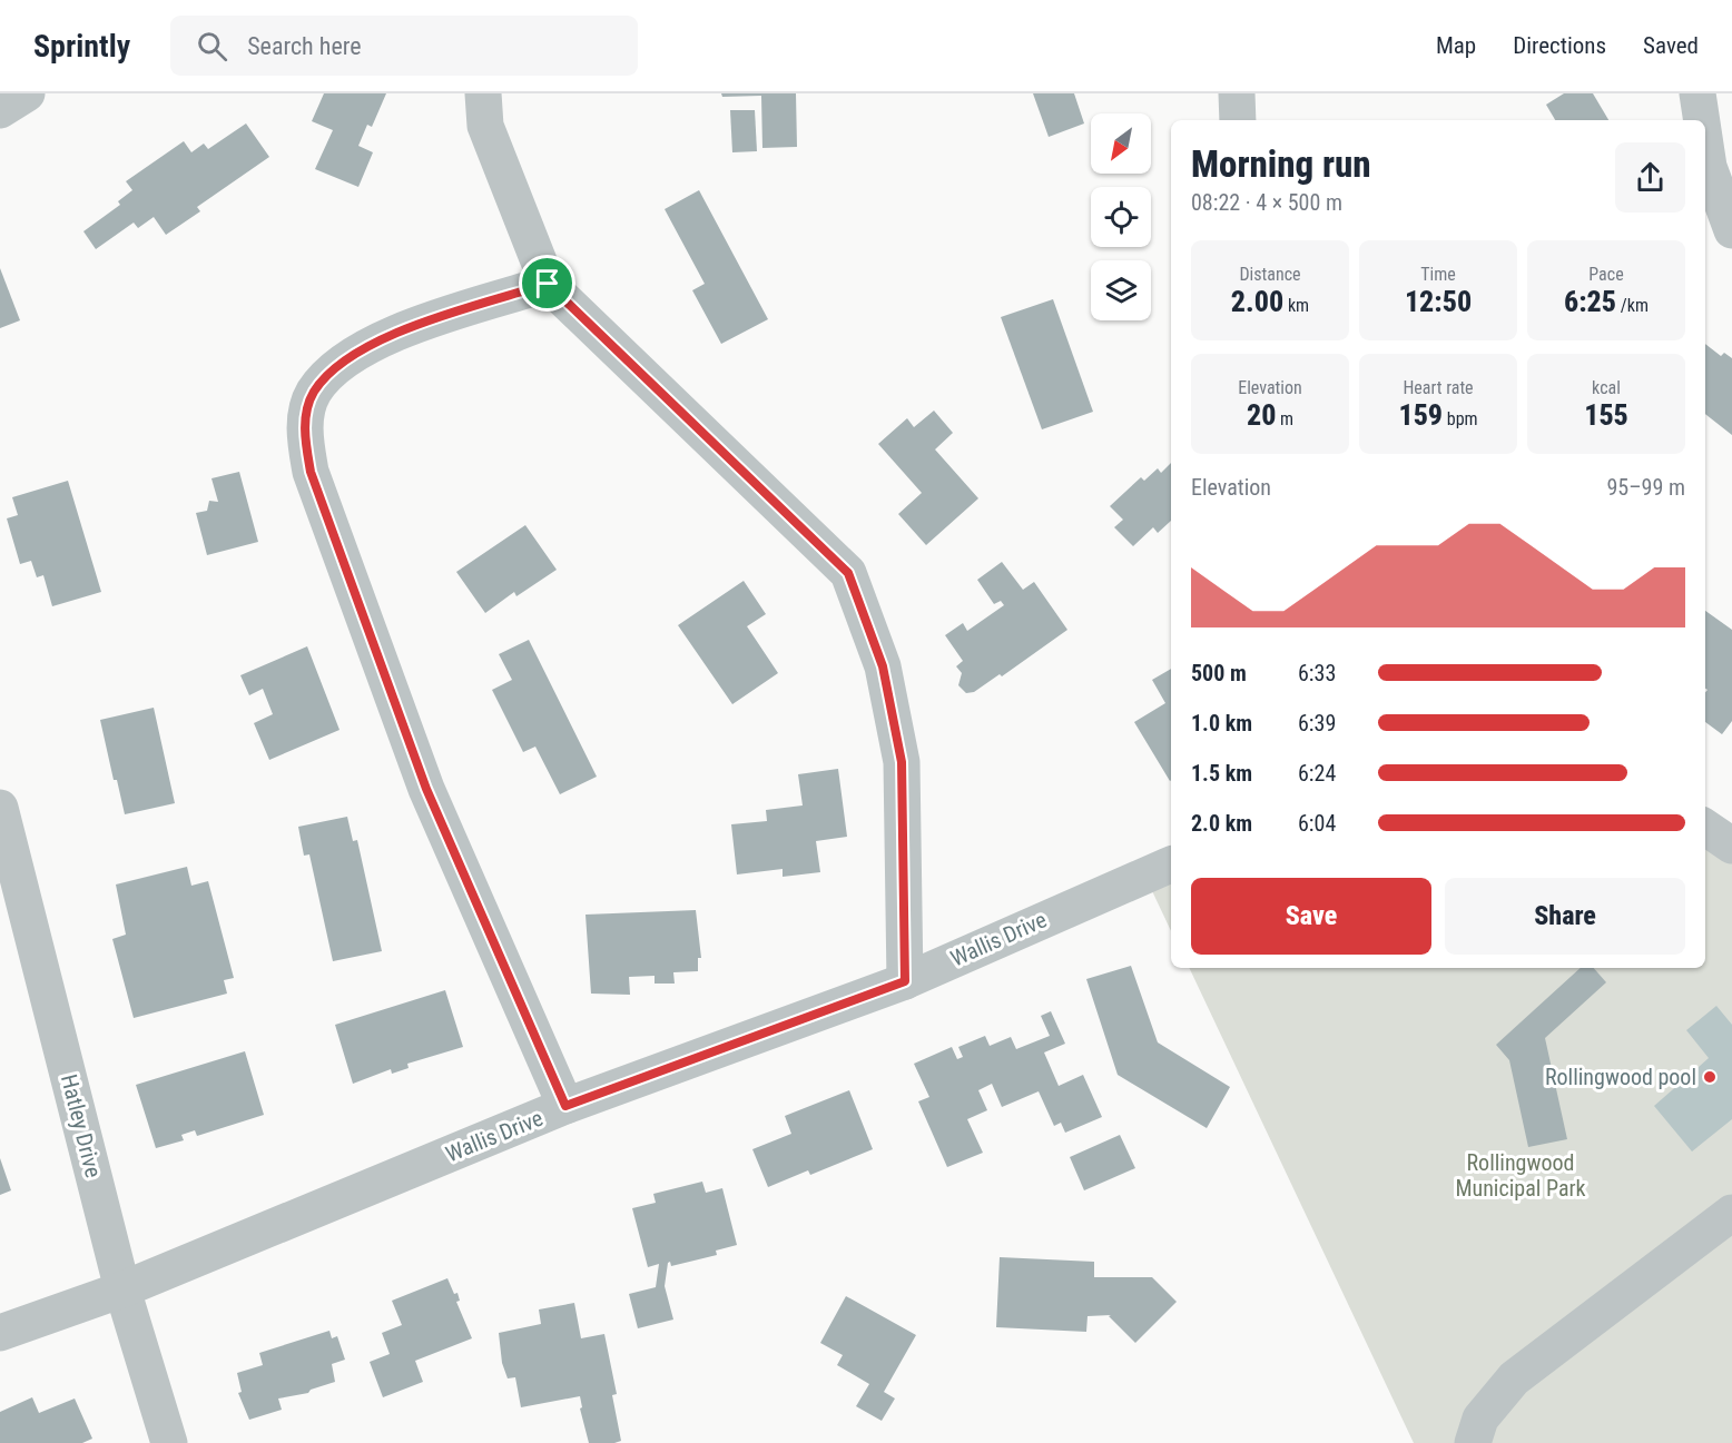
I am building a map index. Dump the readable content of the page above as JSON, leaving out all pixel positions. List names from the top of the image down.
{
  "streets": {
    "street": ["Wallis Drive", "Hatley Drive"]
  },
  "crossings": [
    ["Wallis Drive", "Hatley Drive"]
  ],
  "parks": ["Rollingwood Municipal Park"],
  "places": ["Rollingwood pool"],
  "north": "bottom left",
  "page": {
    "header": "Sprintly",
    "search": "Search here",
    "nav": ["Map", "Directions", "Saved"],
    "heading": ["Morning run", "08:22 · 4 × 500 m"],
    "stats": [
      ["Distance", "2.00 km"],
      ["Time", "12:50"],
      ["Pace", "6:25 /km"],
      ["Elevation", "20 m"],
      ["Heart rate", "159 bpm"],
      ["kcal", "155"]
    ],
    "chart": ["Elevation", "95–99 m"],
    "list": [
      {
        "name": "500 m",
        "note": "6:33"
      },
      {
        "name": "1.0 km",
        "note": "6:39"
      },
      {
        "name": "1.5 km",
        "note": "6:24"
      },
      {
        "name": "2.0 km",
        "note": "6:04"
      }
    ],
    "buttons": ["Save", "Share"]
  }
}
